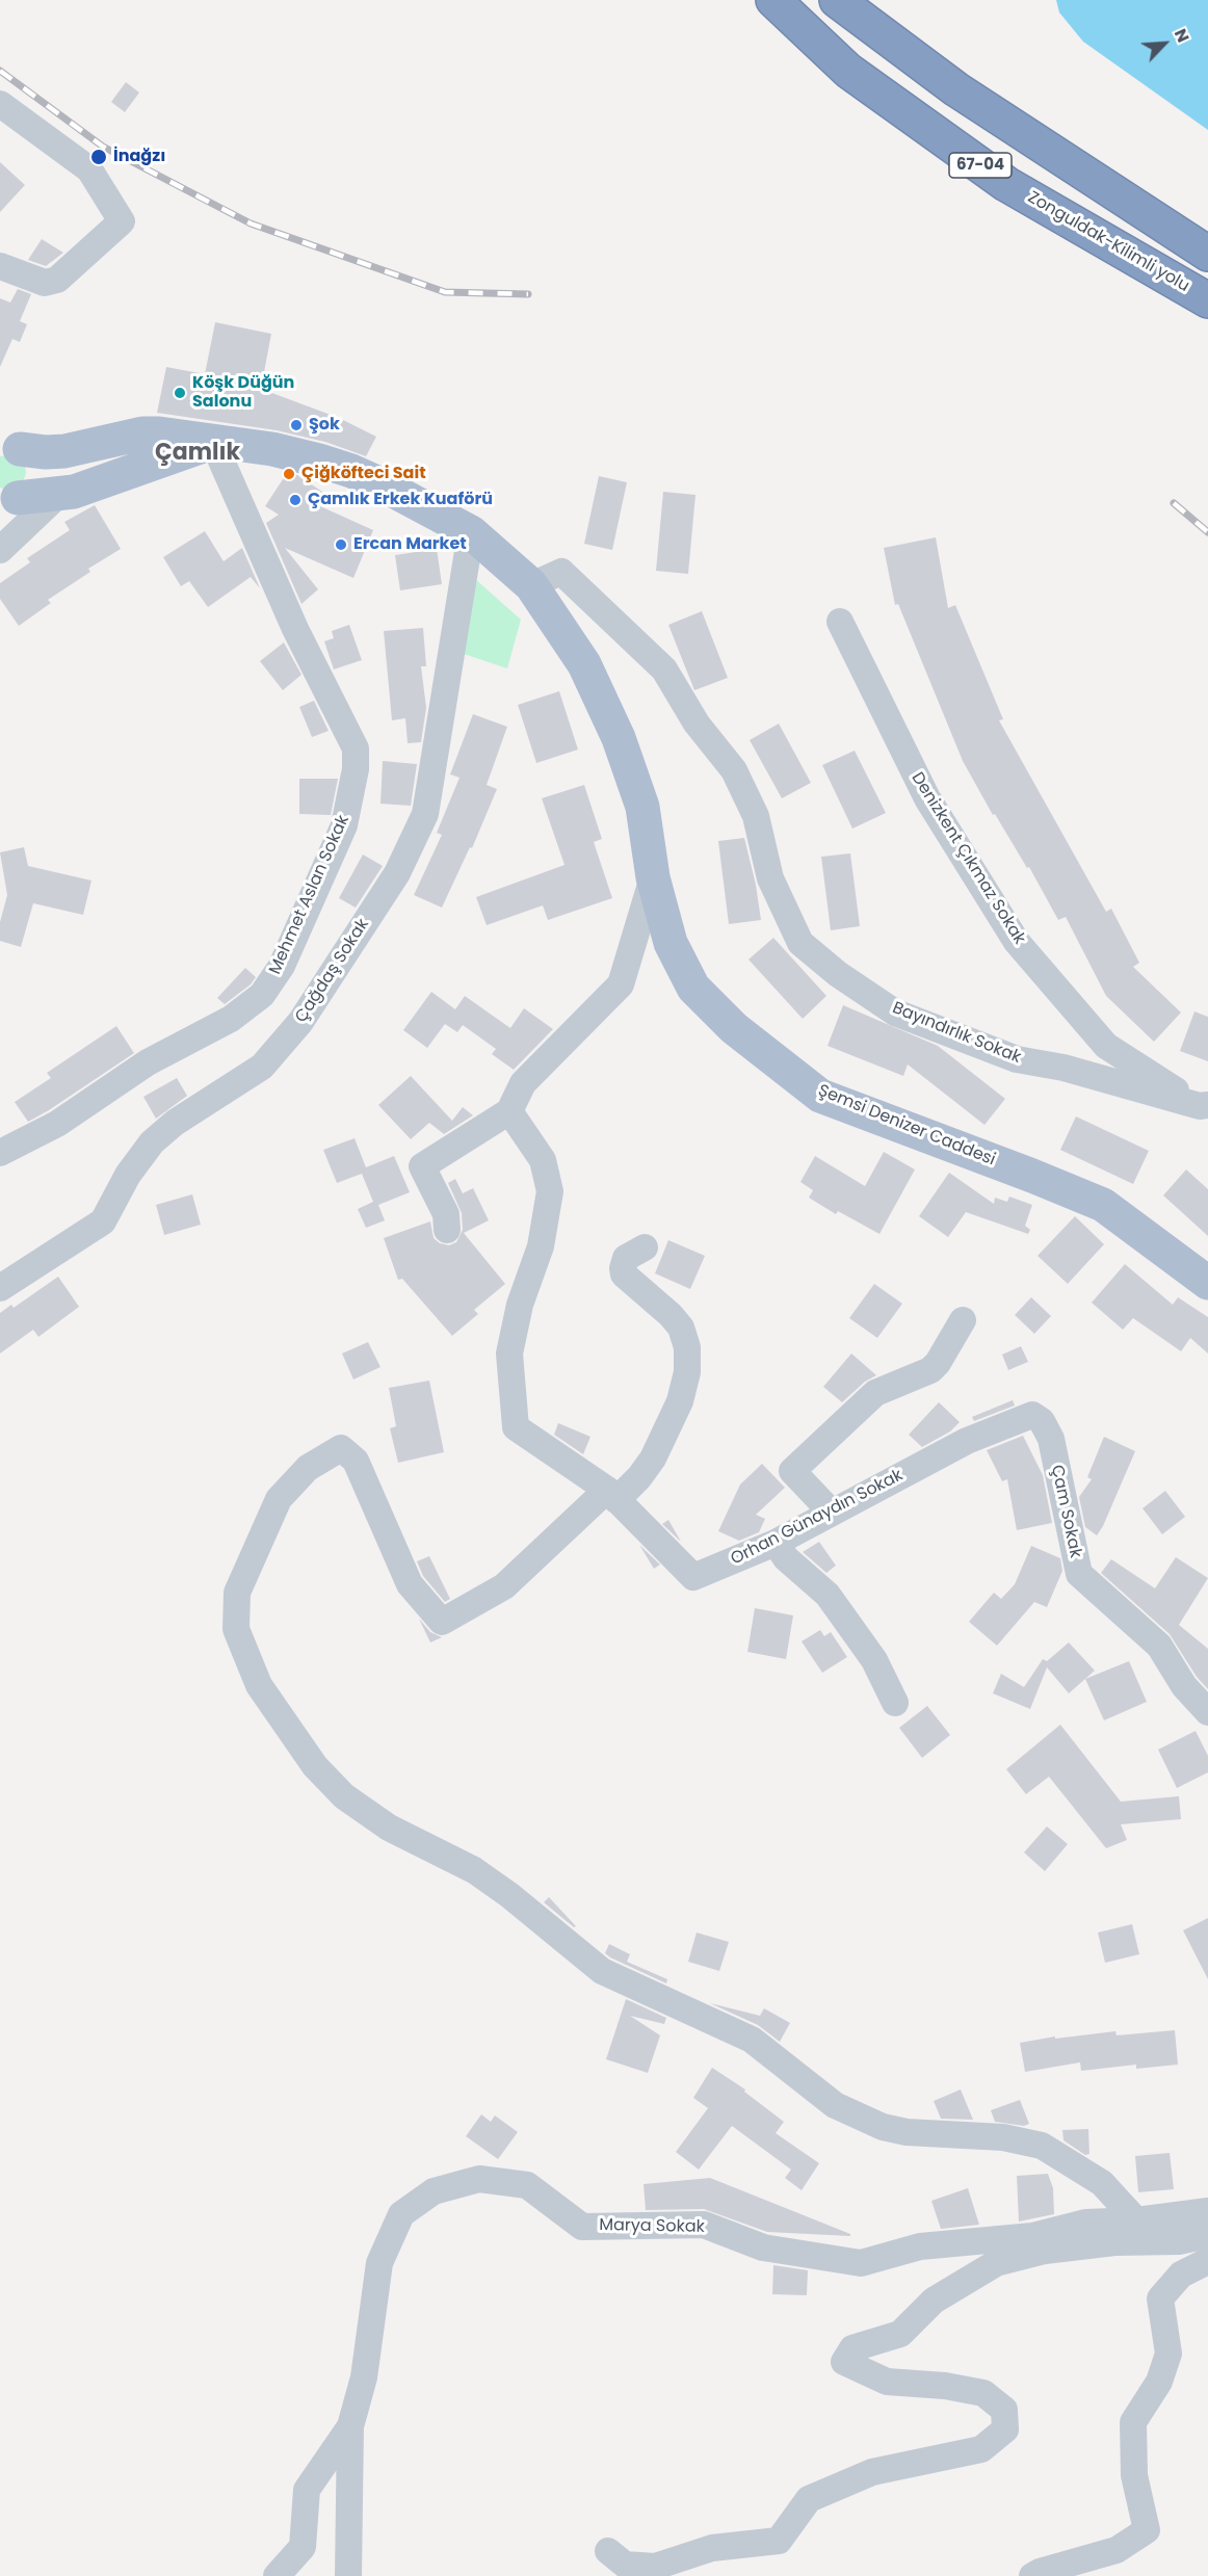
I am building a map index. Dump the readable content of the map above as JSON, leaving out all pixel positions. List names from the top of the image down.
{
  "streets": {
    "highway": ["67-04", "Zonguldak-Kilimli yolu"],
    "main road": ["Şemsi Denizer Caddesi"],
    "street": [
      "Denizkent Çıkmaz Sokak",
      "Mehmet Aslan Sokak",
      "Çağdaş Sokak",
      "Bayındırlık Sokak",
      "Çam Sokak",
      "Orhan Günaydın Sokak",
      "Marya Sokak"
    ]
  },
  "crossings": [
    ["Denizkent Çıkmaz Sokak", "Bayındırlık Sokak"],
    ["Mehmet Aslan Sokak", "Şemsi Denizer Caddesi"],
    ["Çağdaş Sokak", "Şemsi Denizer Caddesi"],
    ["Bayındırlık Sokak", "Şemsi Denizer Caddesi"],
    ["Çam Sokak", "Orhan Günaydın Sokak"]
  ],
  "districts": ["Çamlık"],
  "places": [
    "İnağzı",
    "Köşk Düğün Salonu",
    "Şok",
    "Çiğköfteci Sait",
    "Çamlık Erkek Kuaförü",
    "Ercan Market"
  ],
  "north": "top right"
}
